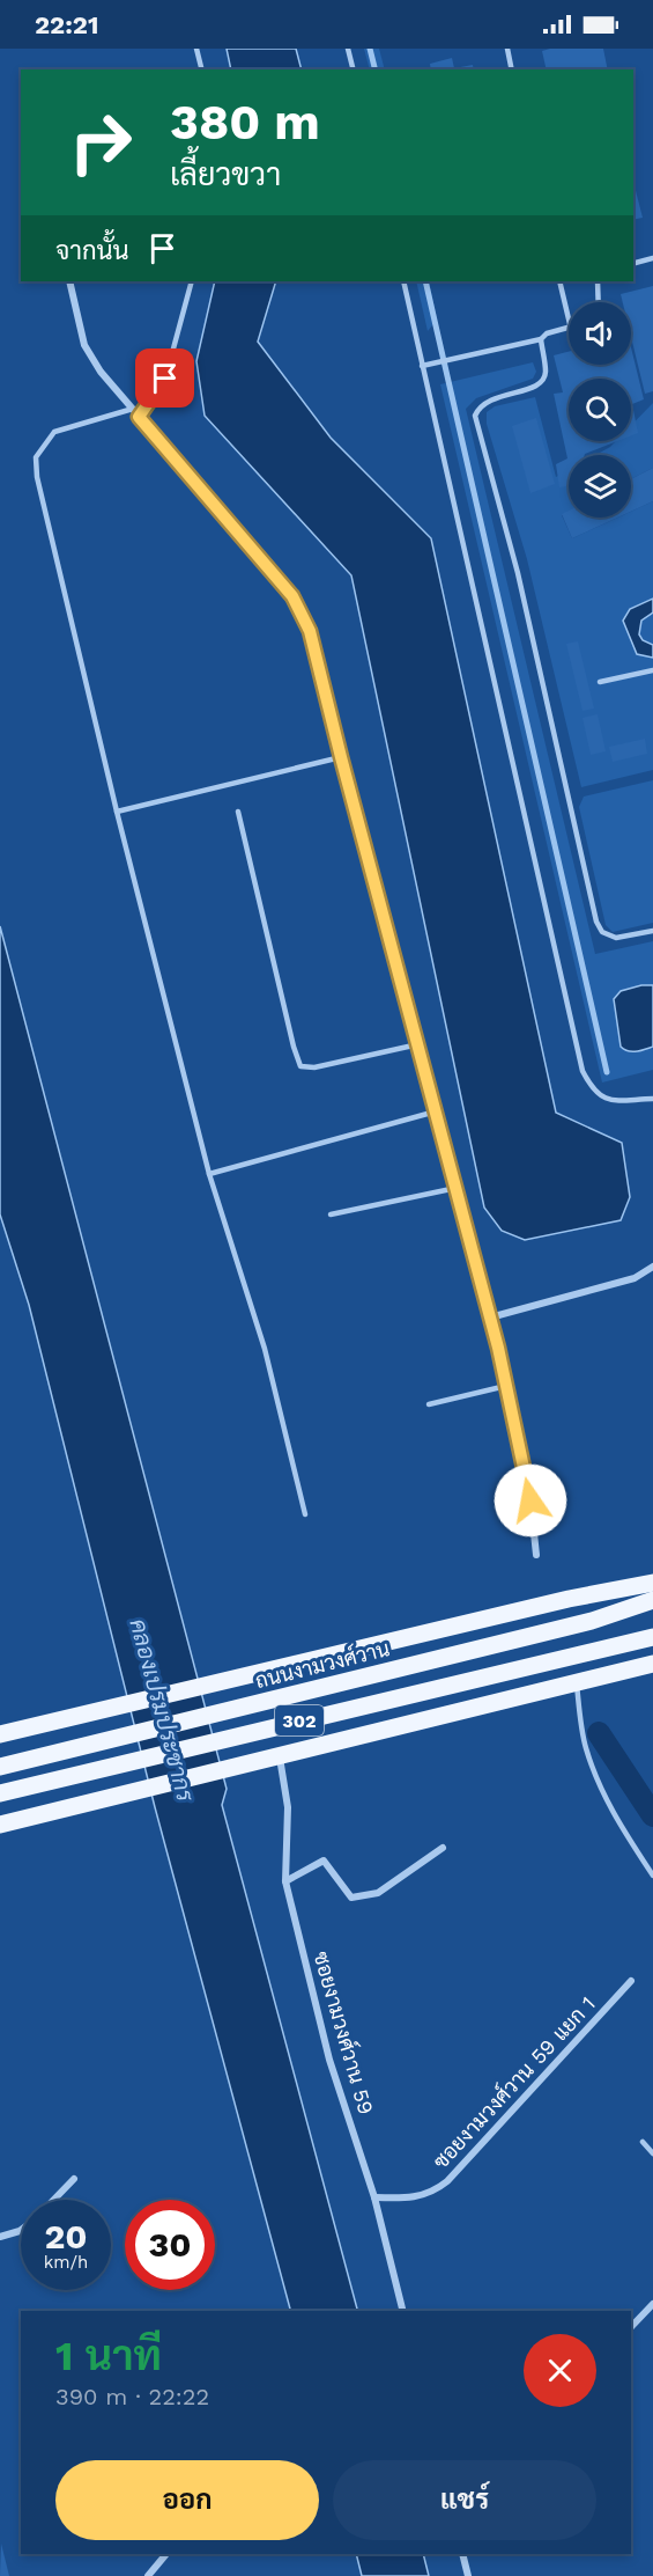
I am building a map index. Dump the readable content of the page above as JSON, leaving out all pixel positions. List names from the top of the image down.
{
  "streets": {
    "main road": ["ถนนงามวงศ์วาน", "302"],
    "street": ["ซอยงามวงศ์วาน 59", "ซอยงามวงศ์วาน 59 แยก 1"]
  },
  "crossings": [
    ["ซอยงามวงศ์วาน 59", "ซอยงามวงศ์วาน 59 แยก 1"]
  ],
  "water": ["คลองเปรมประชากร"],
  "page": {
    "status": "22:21",
    "turn": ["380 m", "เลี้ยวขวา"],
    "then": "จากนั้น",
    "speed": "20 km/h",
    "limit": "30",
    "heading": ["1 นาที", "390 m · 22:22"],
    "buttons": ["ออก", "แชร์"]
  }
}
